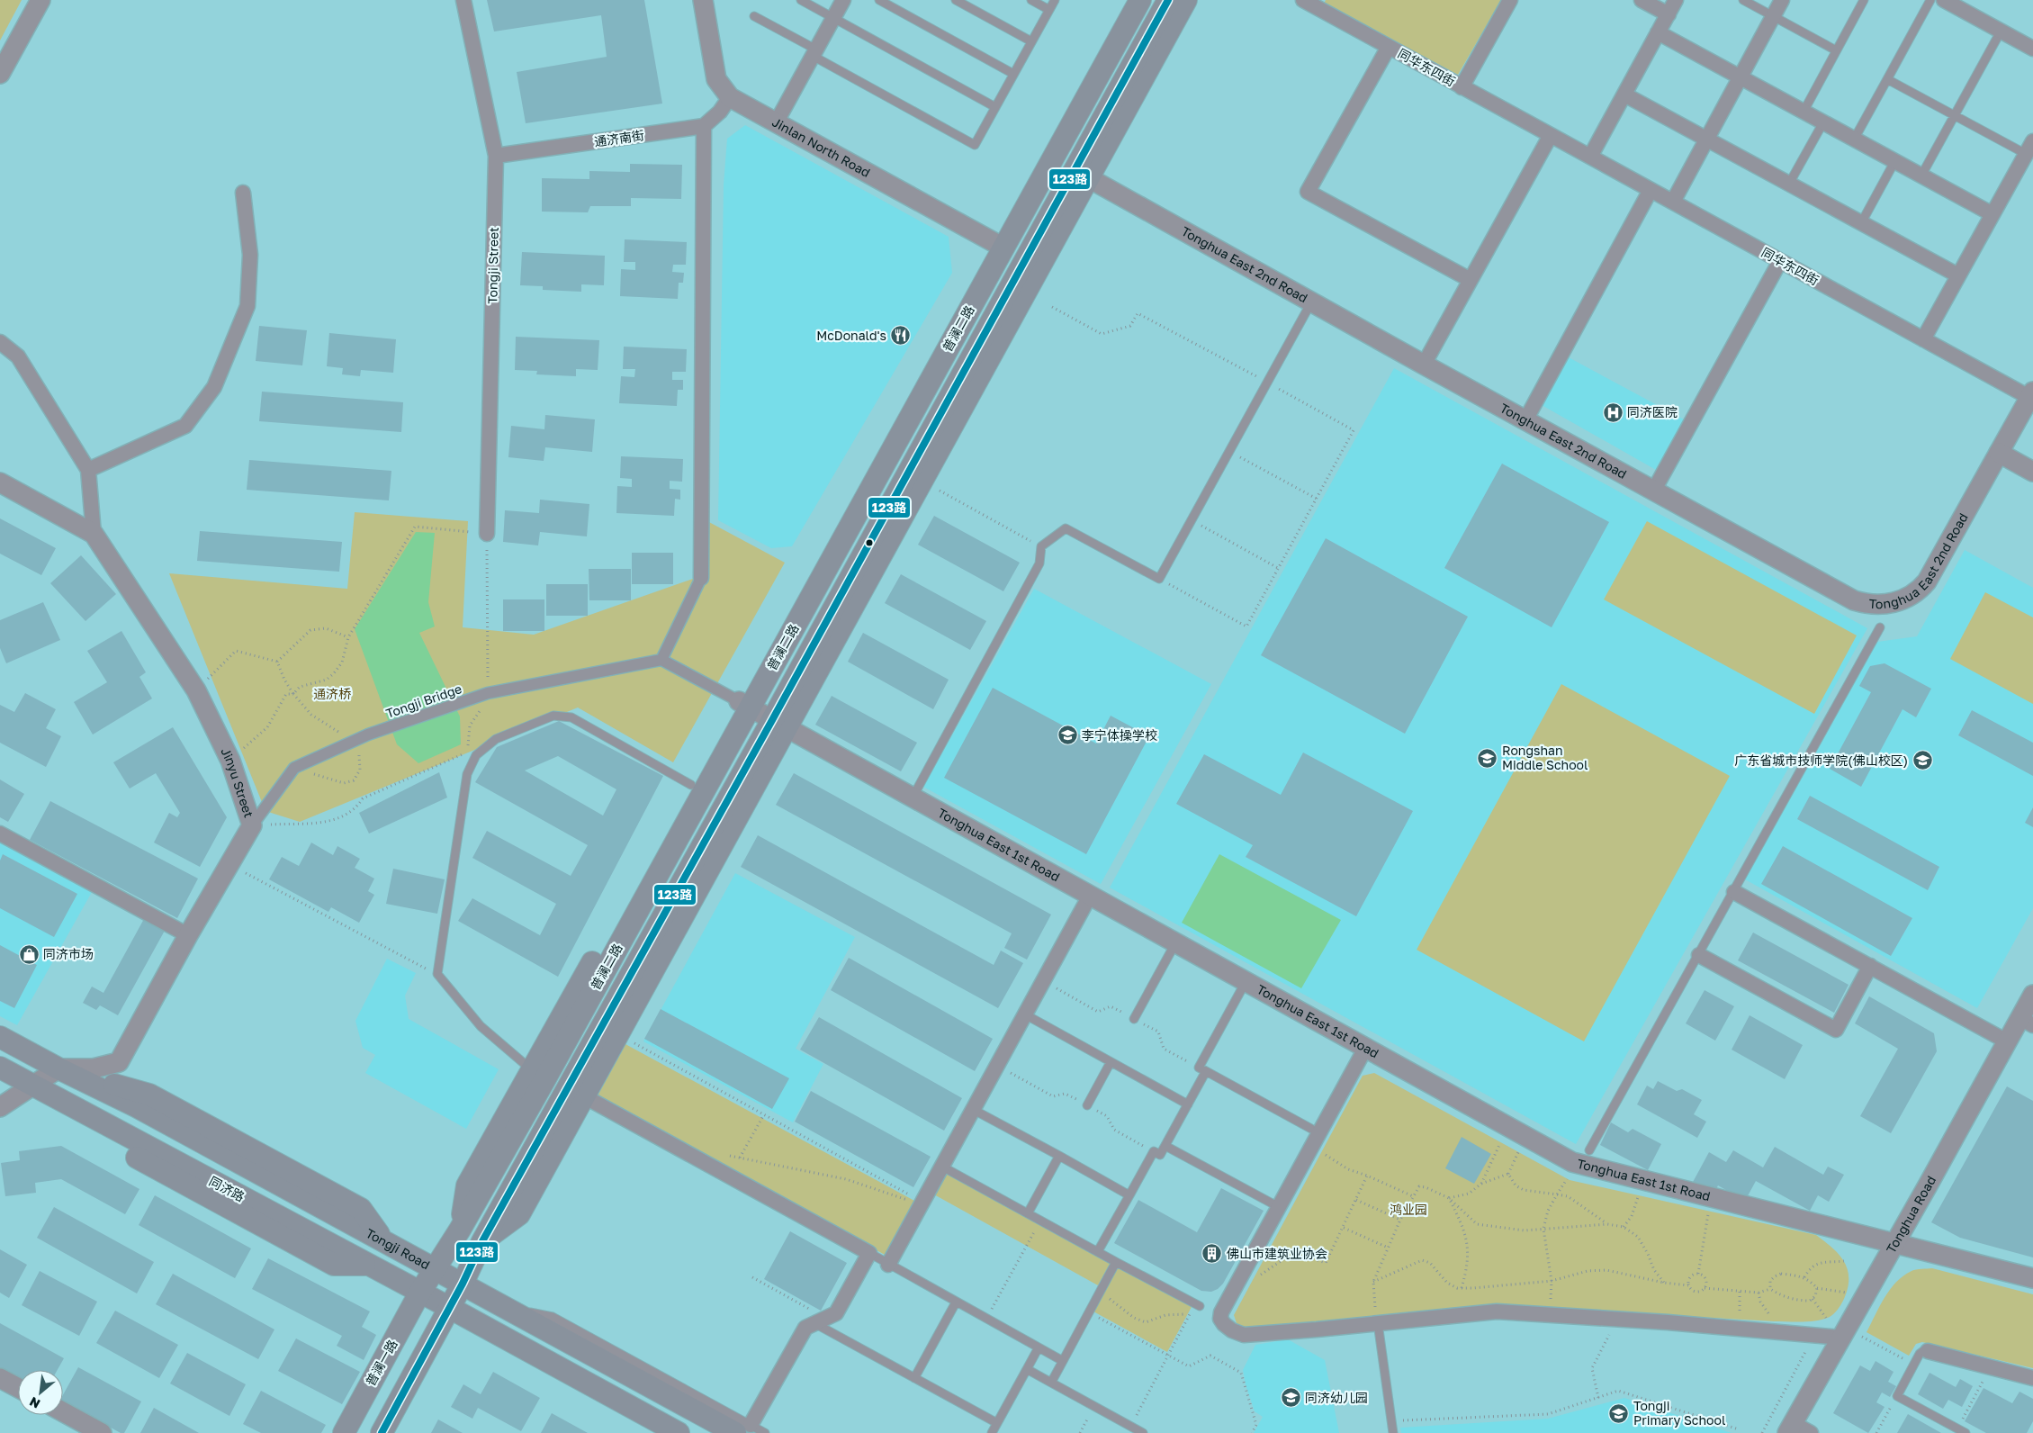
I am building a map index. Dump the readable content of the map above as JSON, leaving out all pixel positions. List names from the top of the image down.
{
  "streets": {
    "main road": [
      "普澜二路",
      "同济路",
      "Tongji Road",
      "普澜一路"
    ],
    "street": [
      "同华东四街",
      "通济南街",
      "Jinlan North Road",
      "Tonghua East 2nd Road",
      "Tongji Street",
      "Tongji Bridge",
      "Jinyu Street",
      "Tonghua East 1st Road",
      "Tonghua Road"
    ]
  },
  "crossings": [
    ["通济南街", "Tongji Street"],
    ["Jinlan North Road", "普澜二路"],
    ["Tonghua East 2nd Road", "普澜二路"],
    ["普澜二路", "Tonghua East 1st Road"],
    ["普澜二路", "同济路"],
    ["普澜二路", "Tongji Road"],
    ["普澜二路", "普澜一路"],
    ["Jinyu Street", "Tongji Road"],
    ["Tonghua East 1st Road", "Tonghua Road"],
    ["同济路", "普澜一路"]
  ],
  "parks": ["通济桥", "鸿业园"],
  "places": {
    "restaurant": ["McDonald's"],
    "hospital": ["同济医院"],
    "school or university": [
      "李宁体操学校",
      "Rongshan Middle School",
      "广东省城市技师学院(佛山校区)",
      "同济幼儿园",
      "Tongji Primary School"
    ],
    "shop": ["同济市场"],
    "building": ["佛山市建筑业协会"]
  },
  "lines": ["transit line 123路"],
  "north": "bottom left"
}
